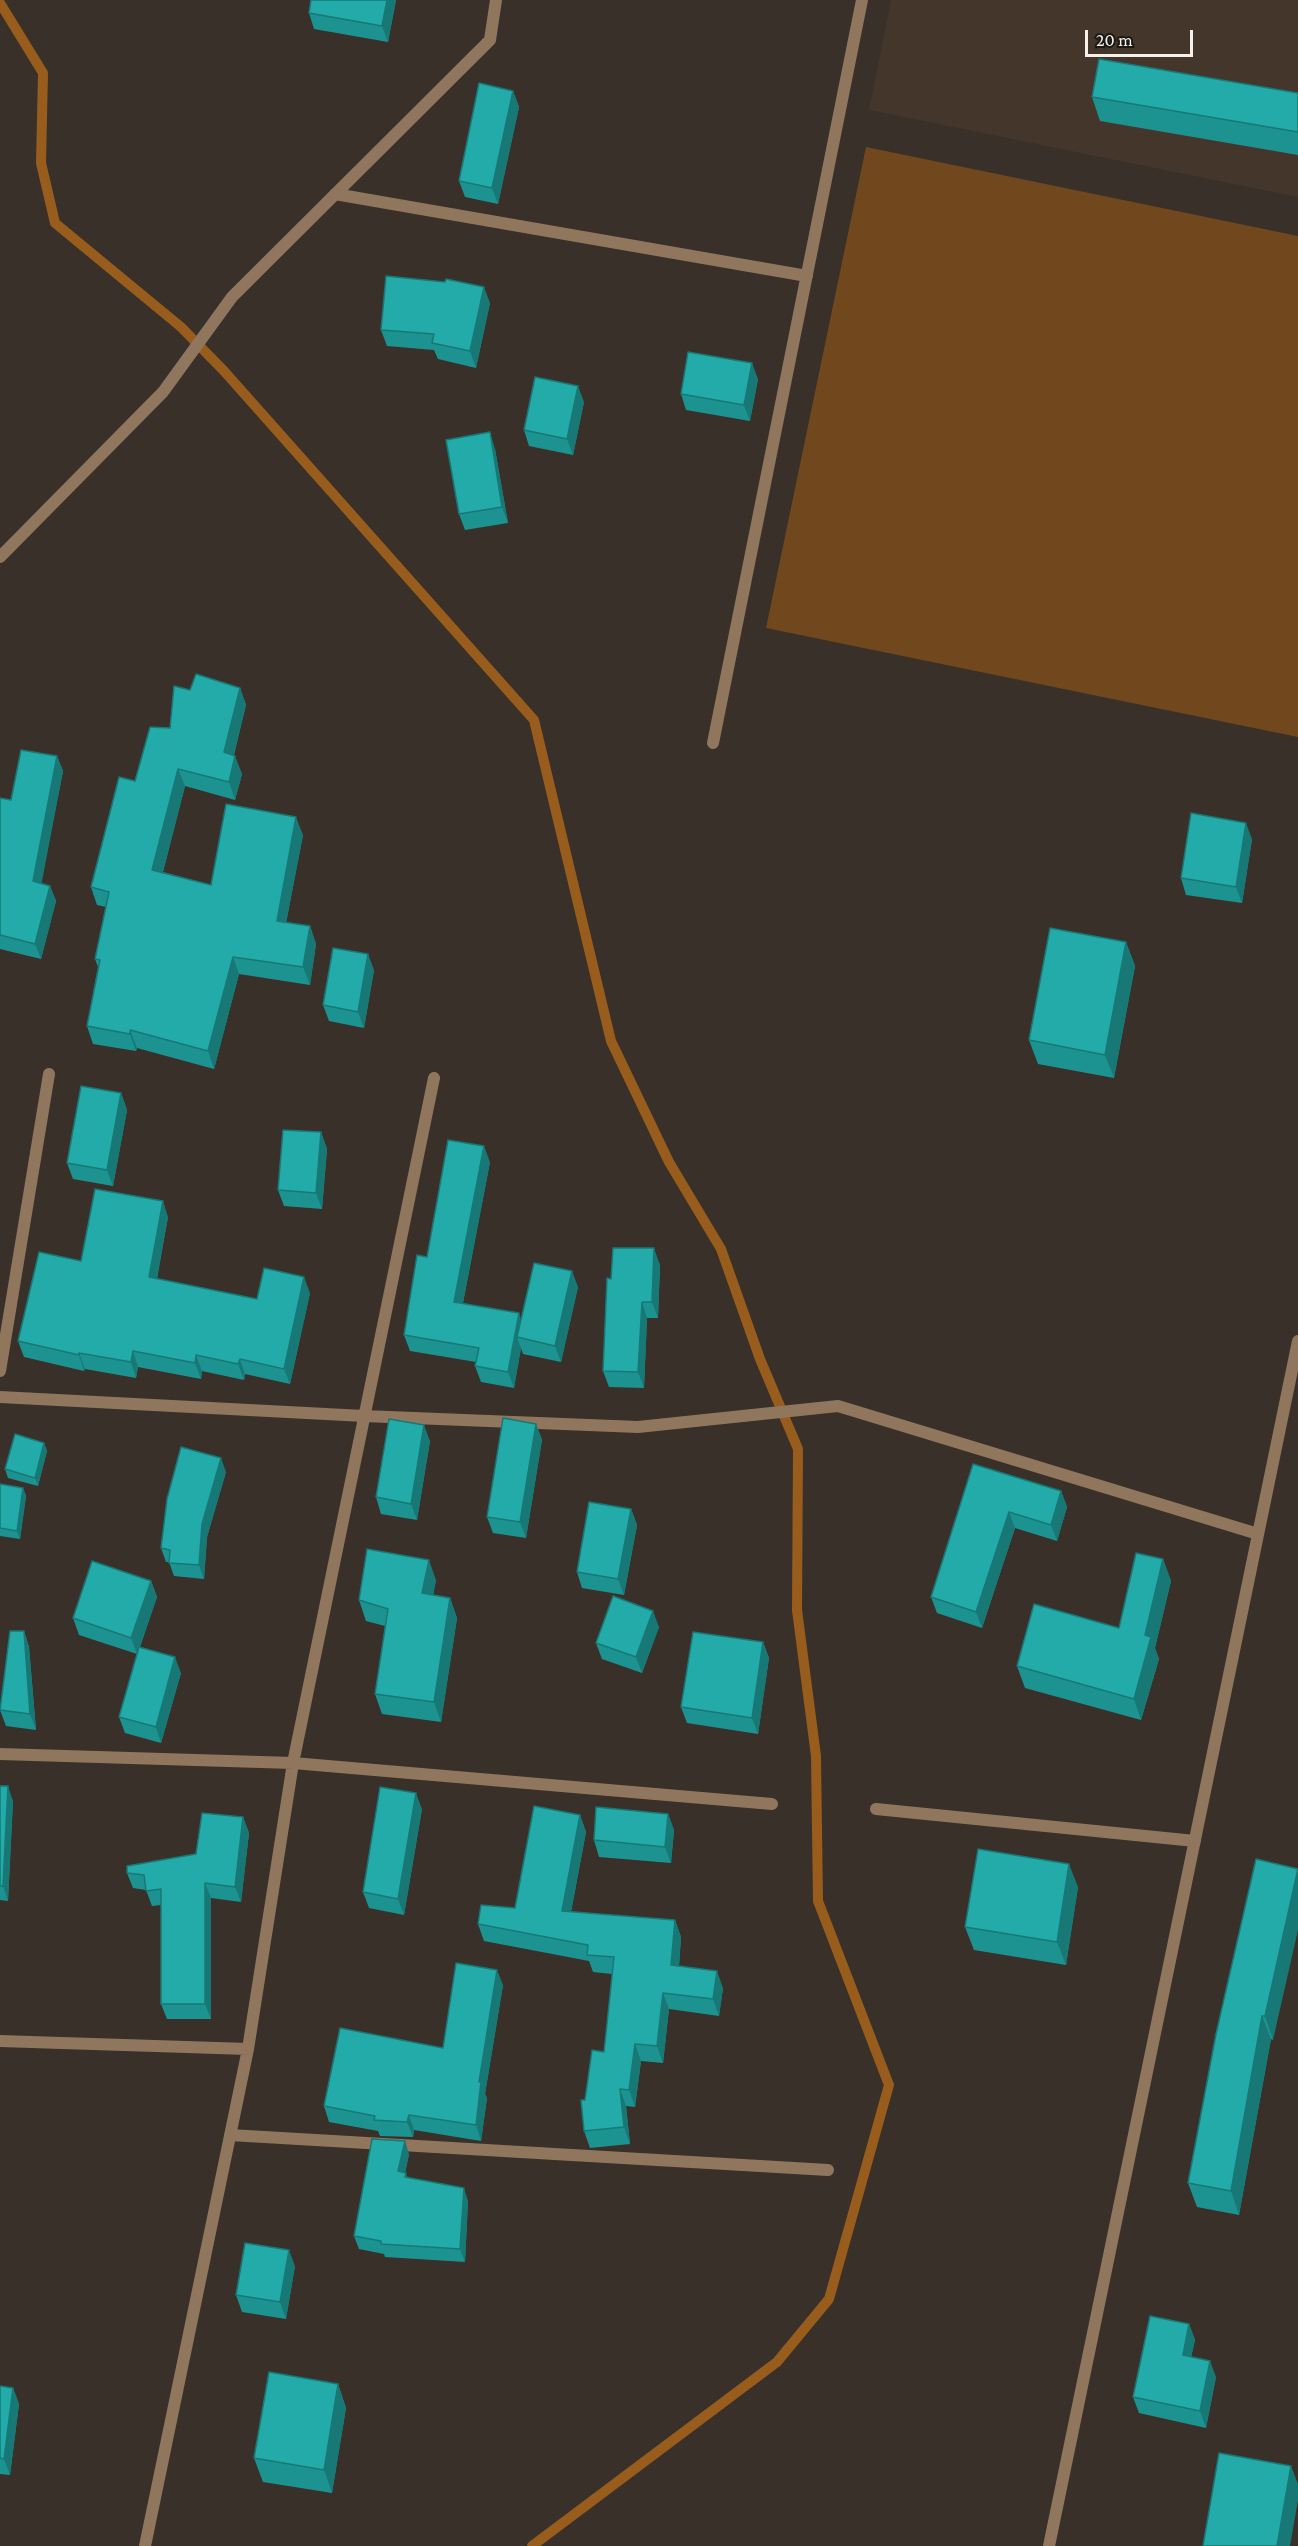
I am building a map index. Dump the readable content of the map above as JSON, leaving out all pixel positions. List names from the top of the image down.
{
  "scale_bar": "20 m"
}
